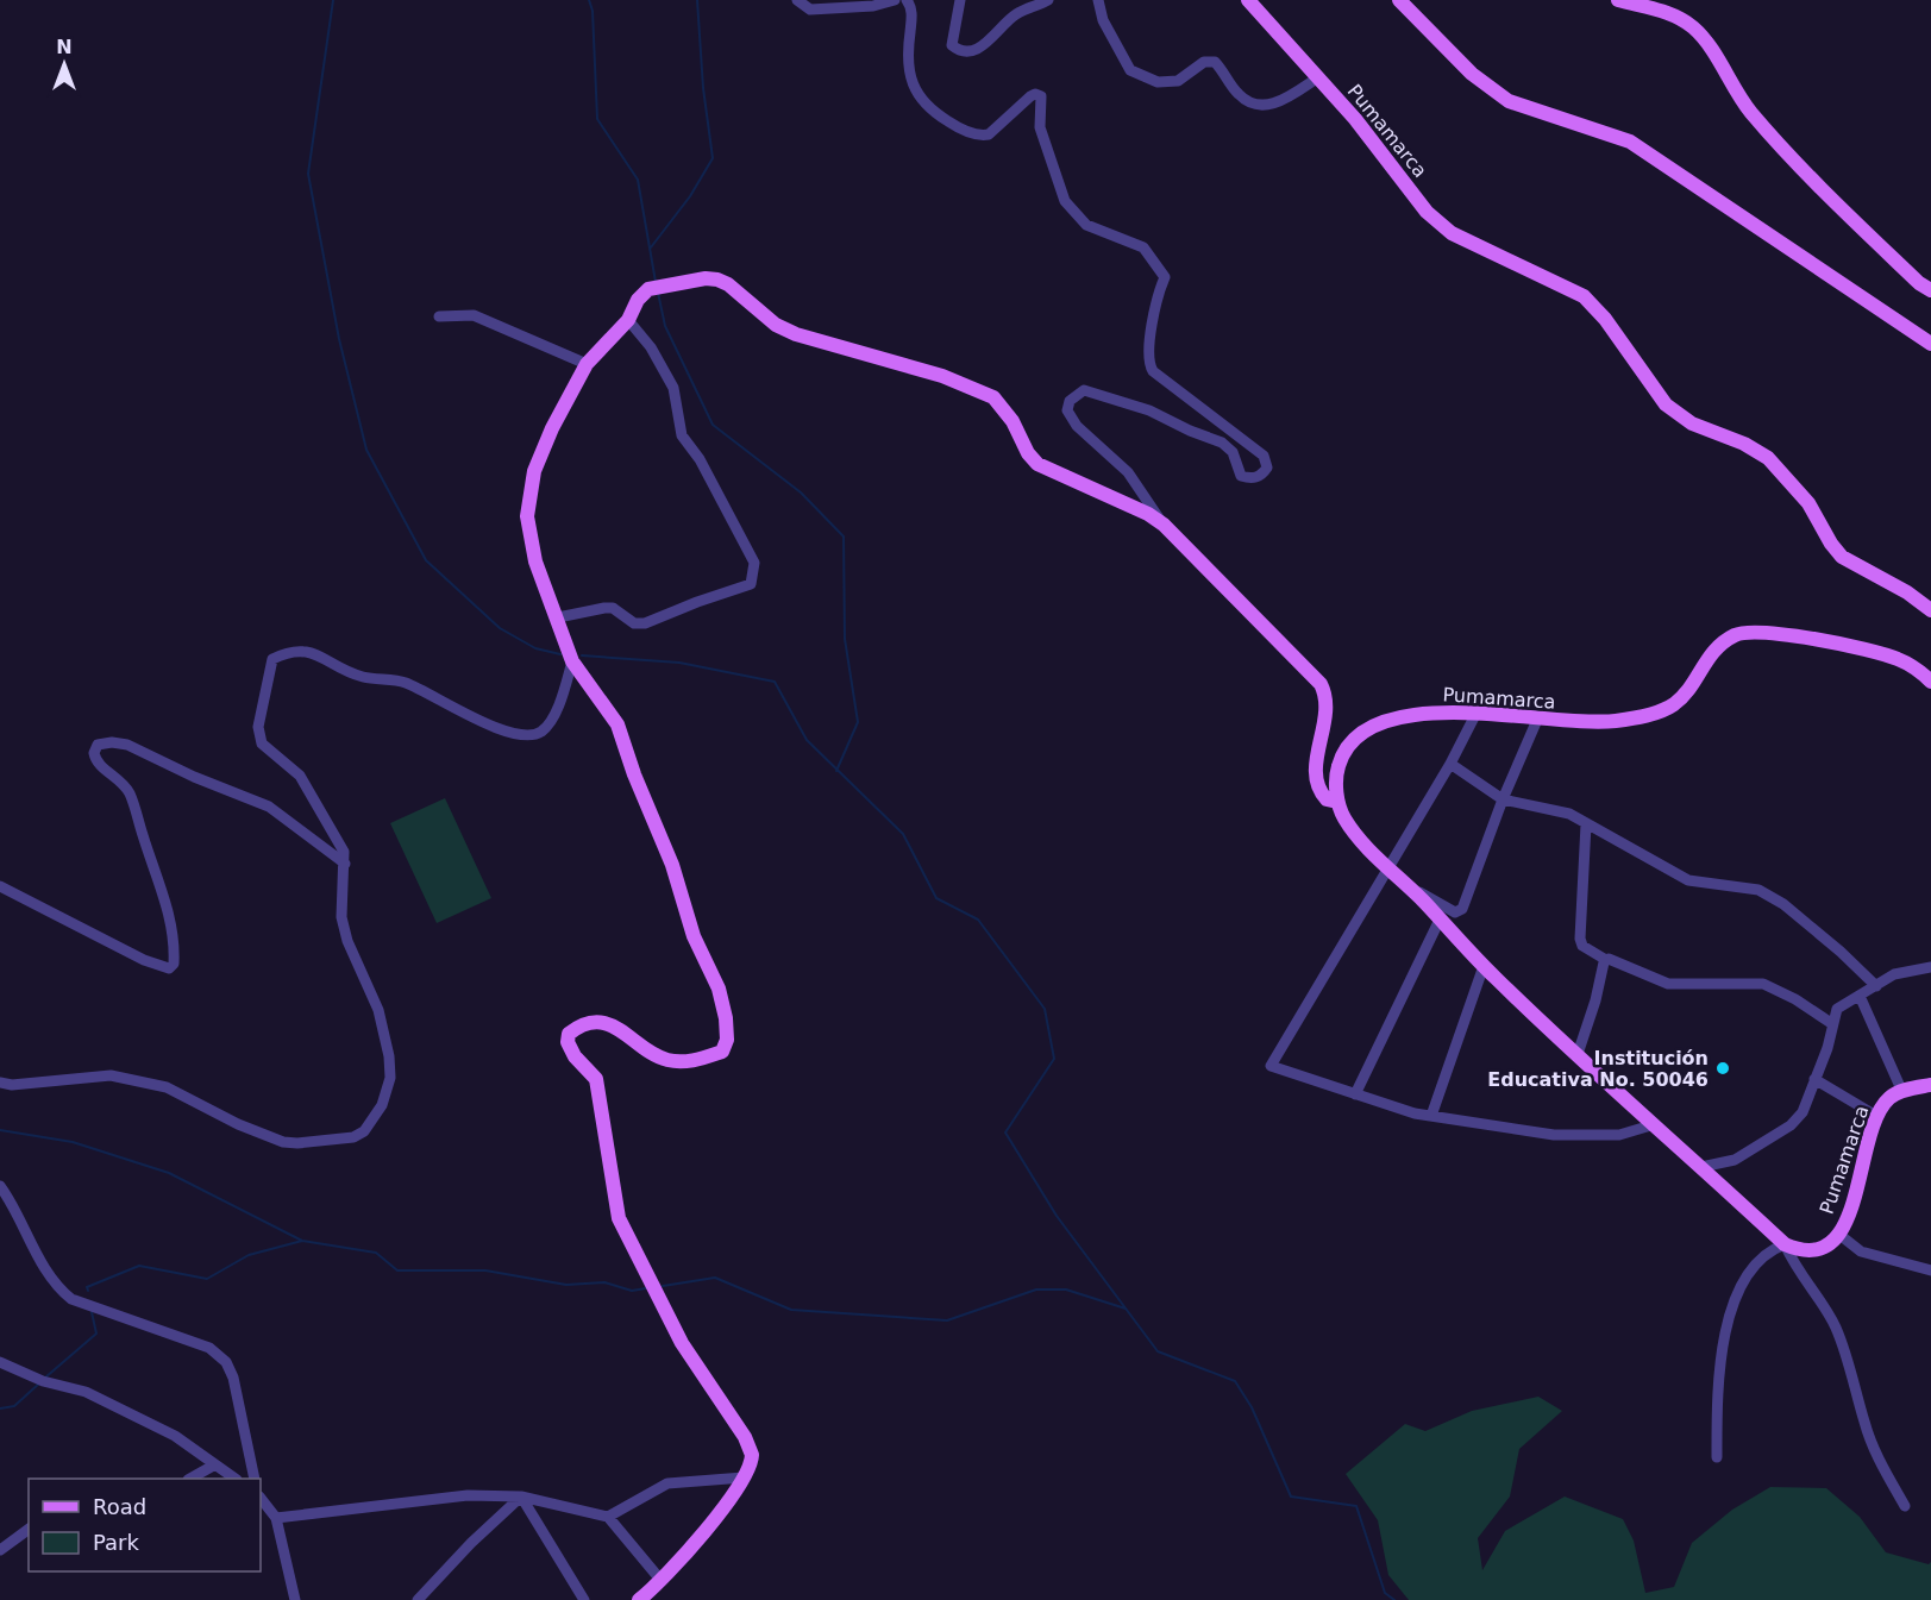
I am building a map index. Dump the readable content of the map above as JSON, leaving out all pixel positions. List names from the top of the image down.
{
  "streets": {
    "main road": ["Pumamarca"]
  },
  "places": ["Institución Educativa No. 50046"],
  "legend": ["Road", "Park"],
  "north": "top"
}
